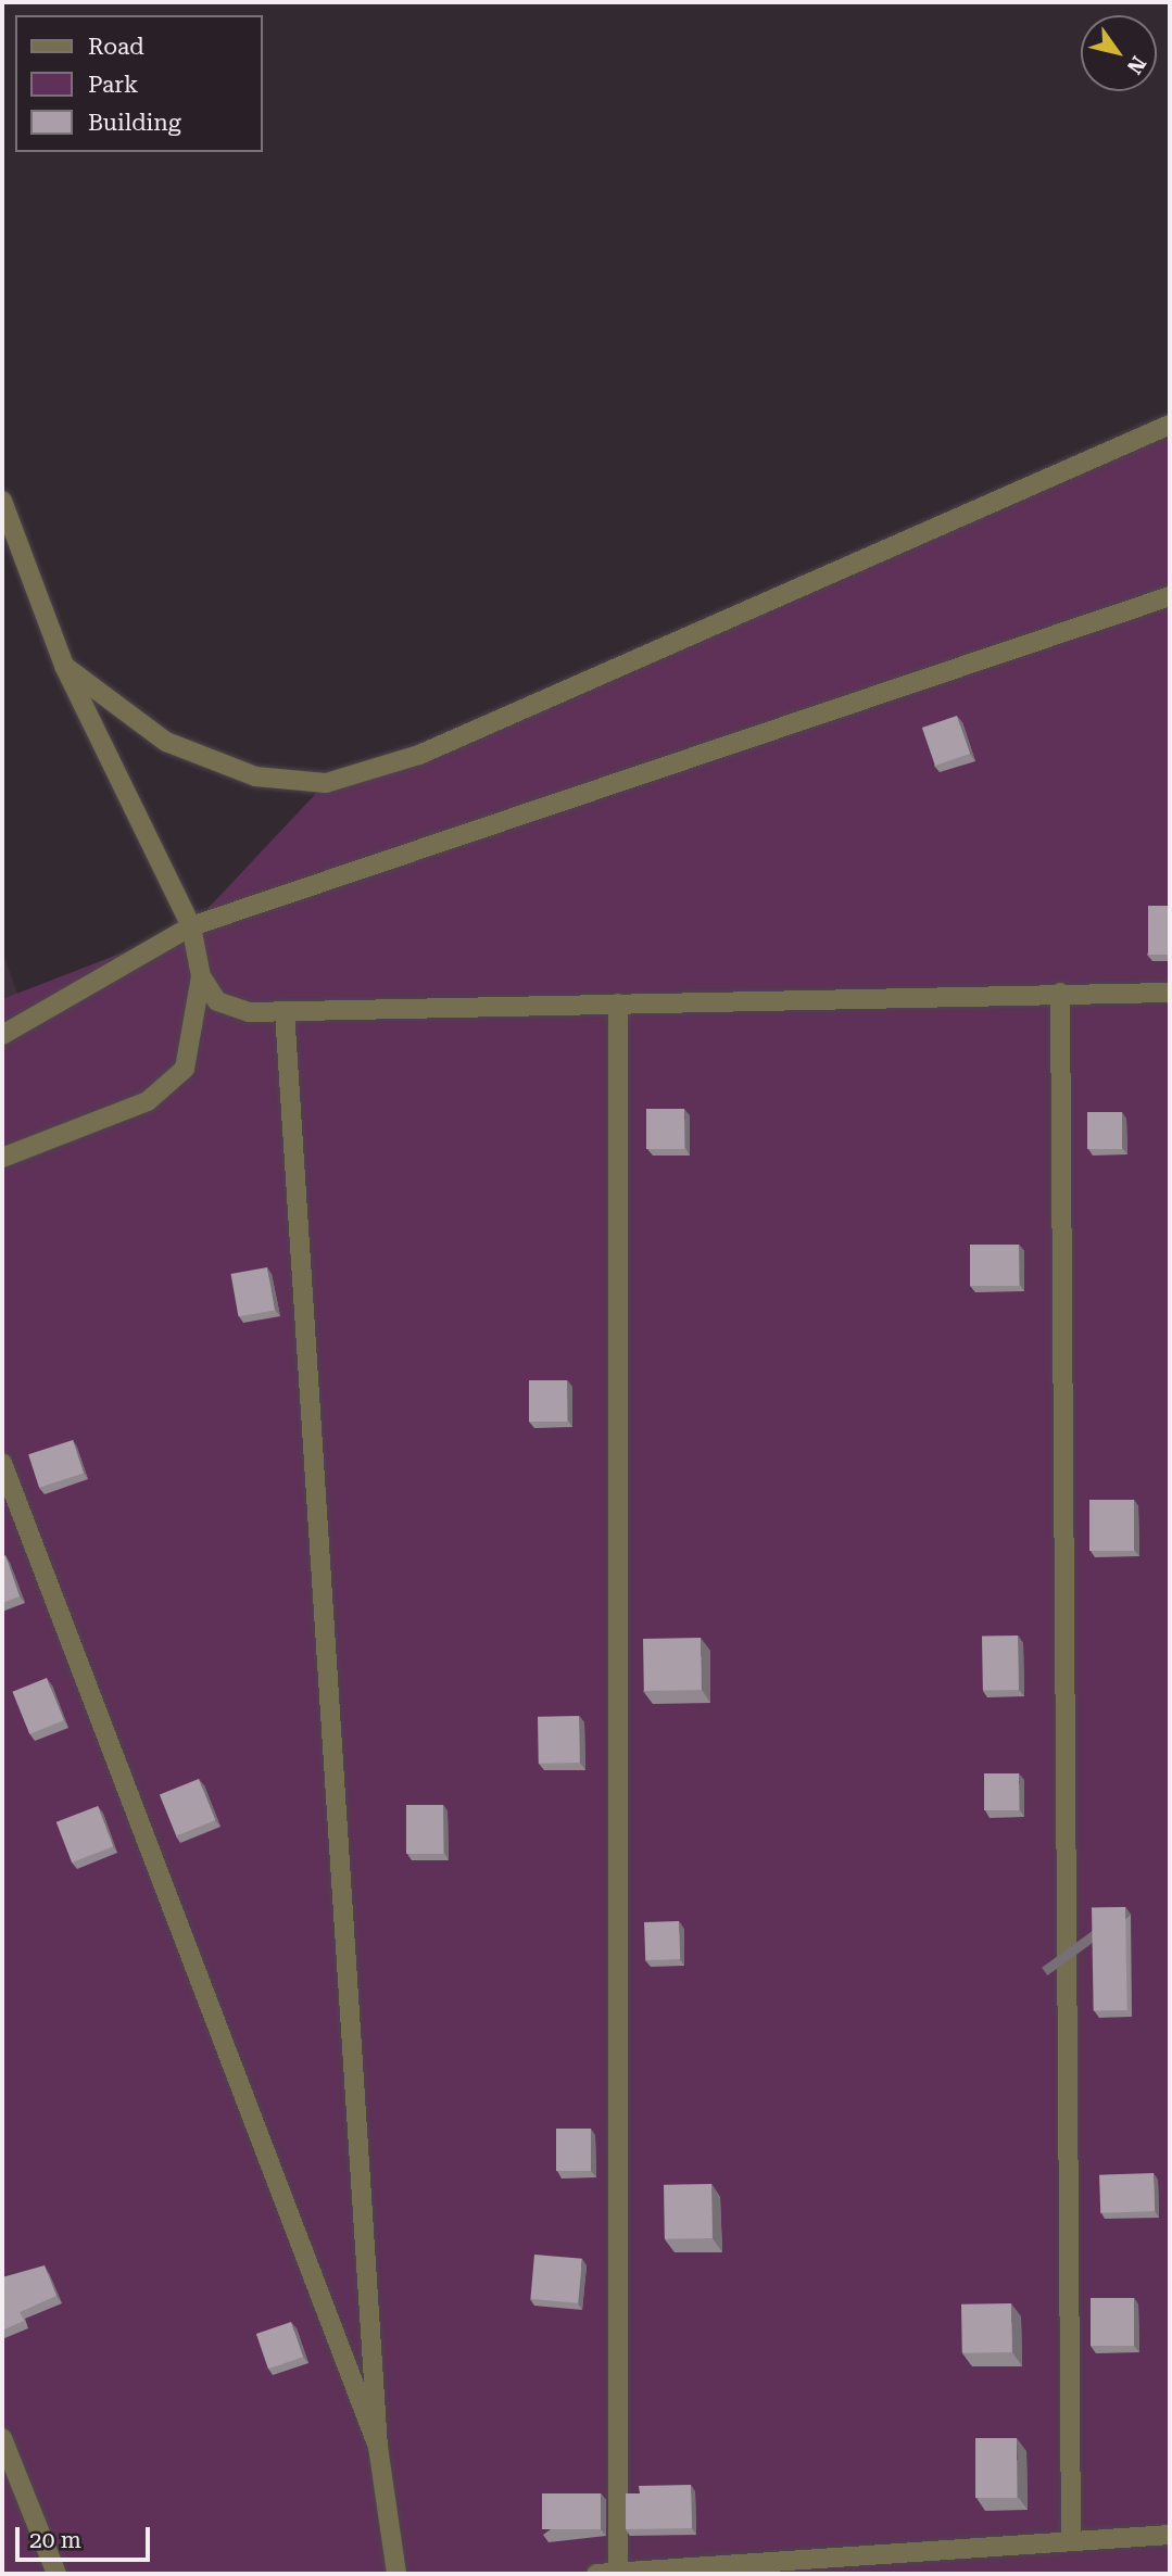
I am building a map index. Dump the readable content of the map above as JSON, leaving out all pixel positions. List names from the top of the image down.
{
  "legend": ["Road", "Park", "Building"],
  "scale_bar": "20 m",
  "north": "bottom right"
}
